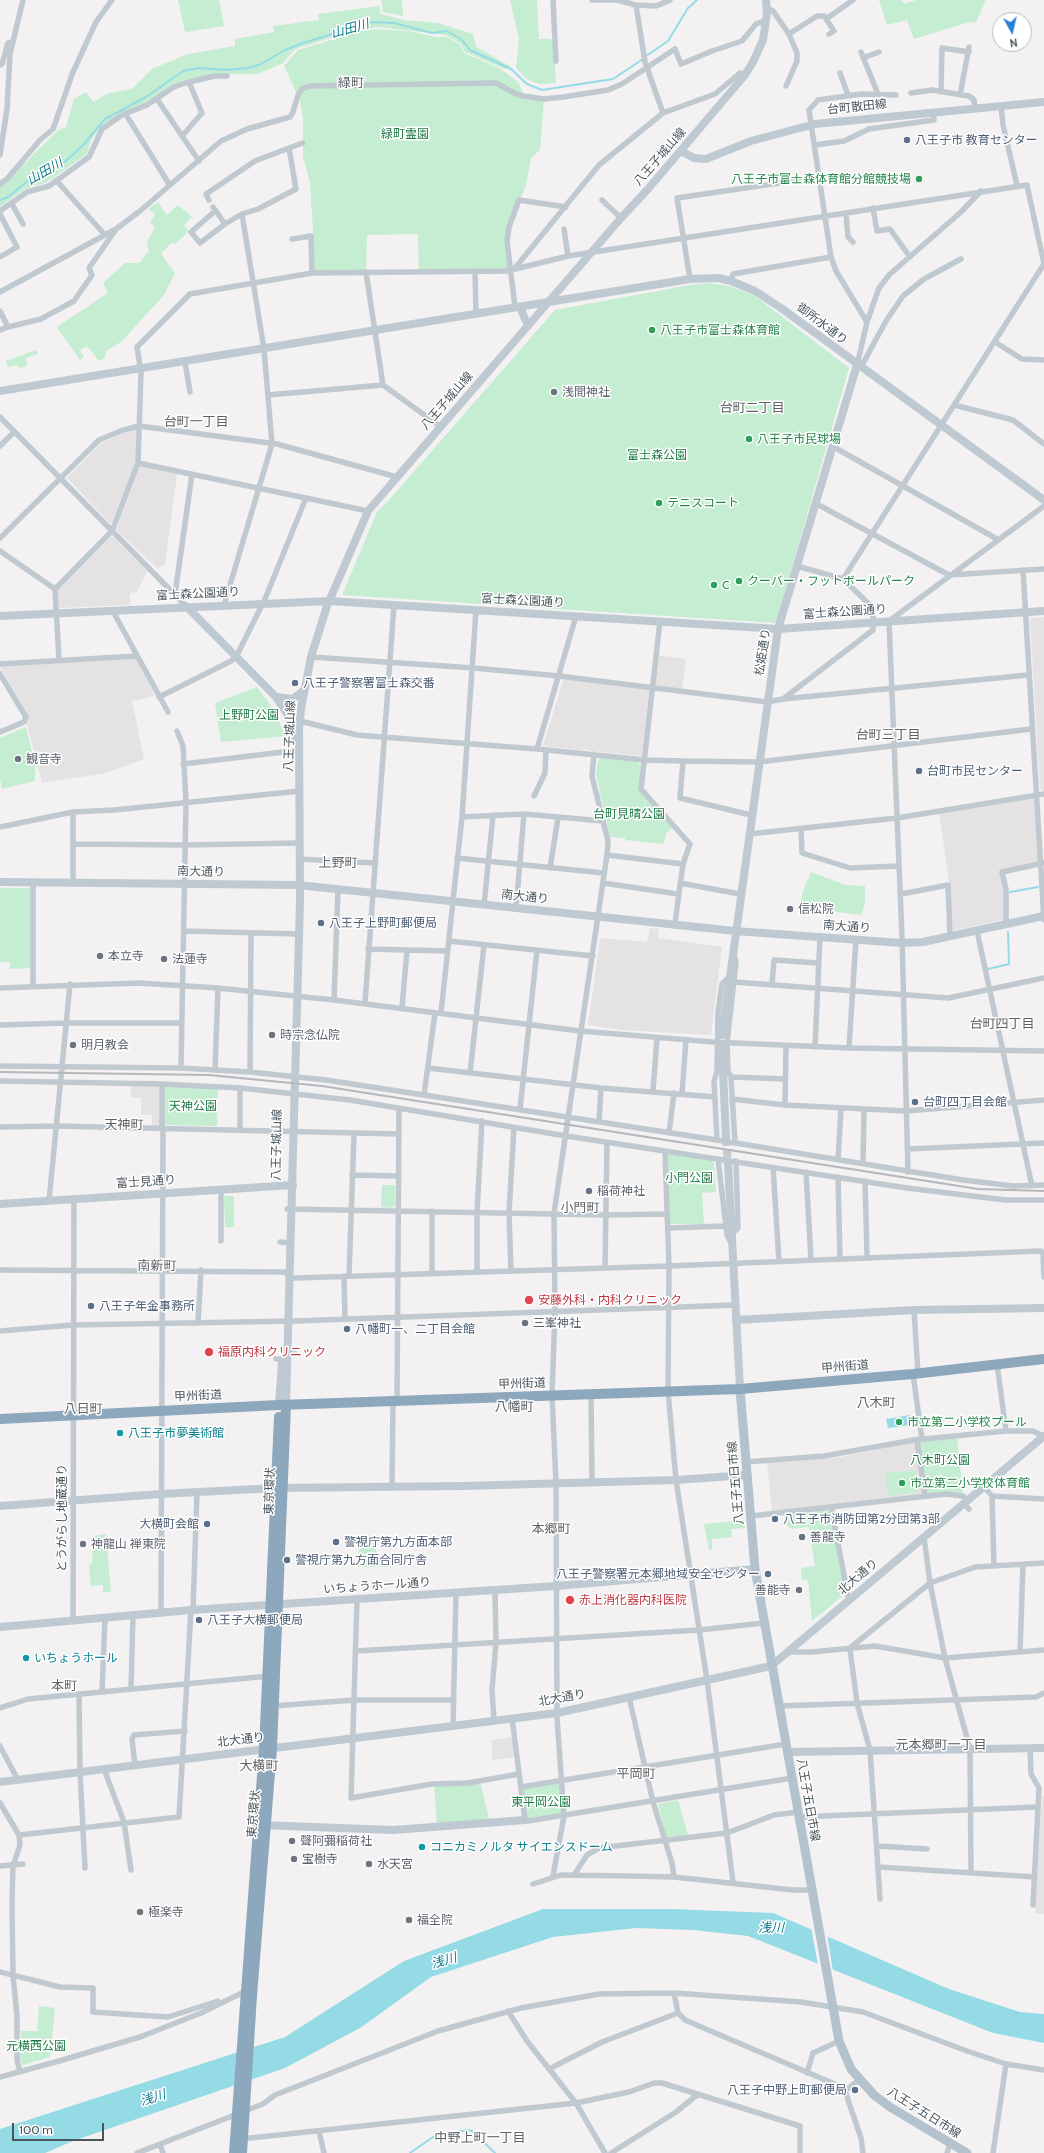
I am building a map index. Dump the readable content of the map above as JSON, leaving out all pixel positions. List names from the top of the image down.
{
  "streets": {
    "highway": ["甲州街道", "東京環状"],
    "main road": ["八王子五日市線"],
    "street": [
      "台町散田線",
      "八王子城山線",
      "御所水通り",
      "富士森公園通り",
      "松姫通り",
      "南大通り",
      "富士見通り",
      "とうがらし地蔵通り",
      "北大通り",
      "いちょうホール通り"
    ]
  },
  "crossings": [
    ["台町散田線", "八王子城山線"],
    ["八王子城山線", "御所水通り"],
    ["八王子城山線", "富士森公園通り"],
    ["八王子城山線", "南大通り"],
    ["八王子城山線", "富士見通り"],
    ["八王子城山線", "甲州街道"],
    ["八王子城山線", "東京環状"],
    ["御所水通り", "松姫通り"],
    ["富士森公園通り", "松姫通り"],
    ["松姫通り", "南大通り"],
    ["富士見通り", "とうがらし地蔵通り"],
    ["甲州街道", "八王子五日市線"],
    ["甲州街道", "東京環状"],
    ["甲州街道", "とうがらし地蔵通り"],
    ["八王子五日市線", "北大通り"],
    ["八王子五日市線", "いちょうホール通り"],
    ["東京環状", "北大通り"],
    ["東京環状", "いちょうホール通り"],
    ["とうがらし地蔵通り", "いちょうホール通り"]
  ],
  "districts": [
    "緑町",
    "台町二丁目",
    "台町一丁目",
    "台町三丁目",
    "上野町",
    "台町四丁目",
    "天神町",
    "小門町",
    "南新町",
    "八木町",
    "八幡町",
    "八日町",
    "本郷町",
    "本町",
    "元本郷町一丁目",
    "大横町",
    "平岡町",
    "中野上町一丁目"
  ],
  "water": ["山田川", "浅川"],
  "parks": [
    "緑町霊園",
    "富士森公園",
    "上野町公園",
    "台町見晴公園",
    "天神公園",
    "小門公園",
    "八木町公園",
    "東平岡公園",
    "元横西公園"
  ],
  "places": [
    "八王子市 教育センター",
    "八王子市富士森体育館分館競技場",
    "八王子市富士森体育館",
    "浅間神社",
    "八王子市民球場",
    "テニスコート",
    "クーバー・フットボールパーク",
    "C",
    "八王子警察署富士森交番",
    "観音寺",
    "台町市民センター",
    "信松院",
    "八王子上野町郵便局",
    "本立寺",
    "法蓮寺",
    "時宗念仏院",
    "明月教会",
    "台町四丁目会館",
    "稲荷神社",
    "安藤外科・内科クリニック",
    "八王子年金事務所",
    "三峯神社",
    "八幡町一、二丁目会館",
    "福原内科クリニック",
    "市立第二小学校プール",
    "八王子市夢美術館",
    "市立第二小学校体育館",
    "八王子市消防団第2分団第3部",
    "大横町会館",
    "善龍寺",
    "警視庁第九方面本部",
    "神龍山 禅東院",
    "警視庁第九方面合同庁舎",
    "八王子警察署元本郷地域安全センター",
    "善能寺",
    "赤上消化器内科医院",
    "八王子大横郵便局",
    "いちょうホール",
    "聲阿彌稲荷社",
    "コニカミノルタ サイエンスドーム",
    "宝樹寺",
    "水天宮",
    "極楽寺",
    "福全院",
    "八王子中野上町郵便局"
  ],
  "scale_bar": "100 m",
  "north": "bottom"
}
